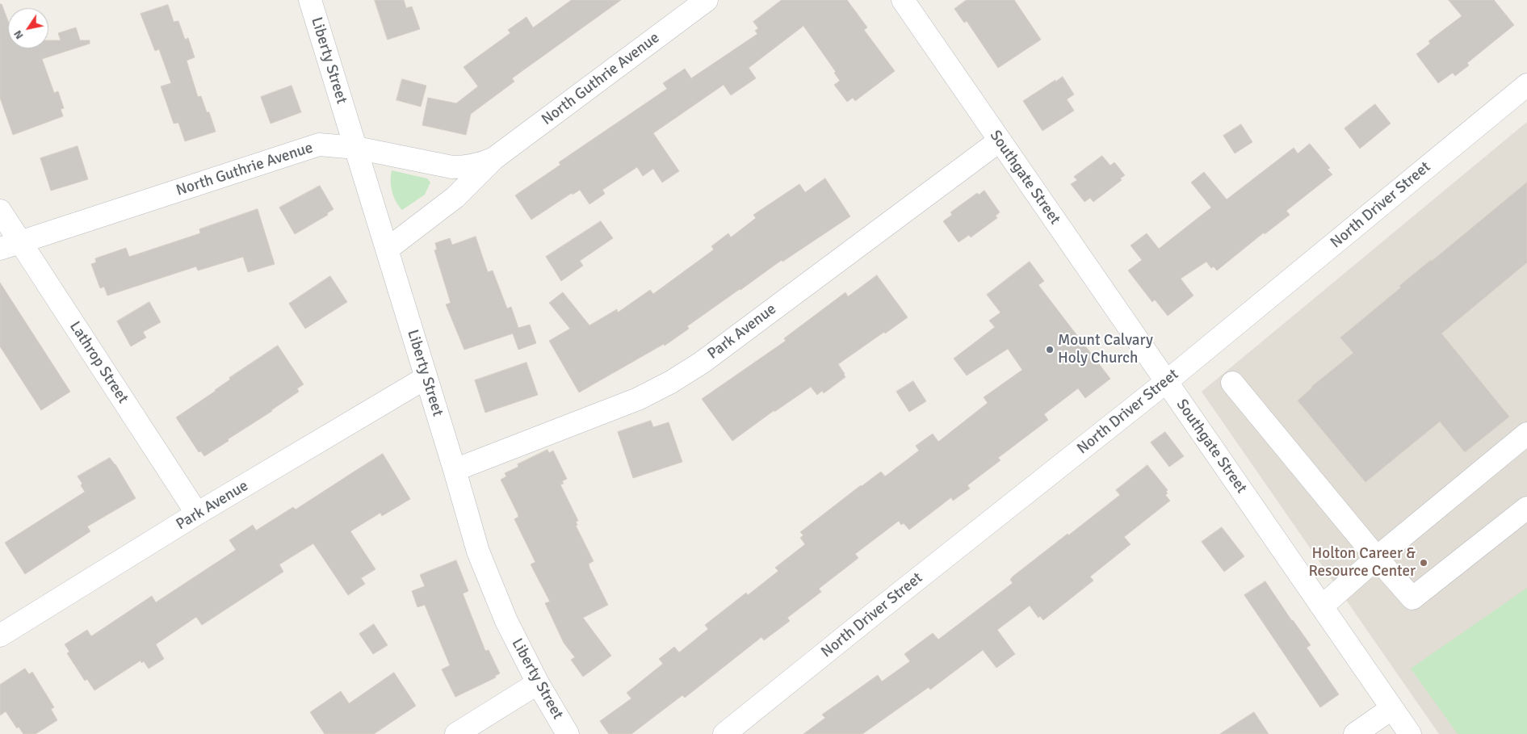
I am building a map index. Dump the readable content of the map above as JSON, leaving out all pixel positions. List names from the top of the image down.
{
  "streets": {
    "street": [
      "Liberty Street",
      "North Guthrie Avenue",
      "Southgate Street",
      "North Driver Street",
      "Park Avenue",
      "Lathrop Street"
    ]
  },
  "crossings": [
    ["Liberty Street", "North Guthrie Avenue"],
    ["Liberty Street", "Park Avenue"],
    ["North Guthrie Avenue", "Lathrop Street"],
    ["Southgate Street", "North Driver Street"],
    ["Southgate Street", "Park Avenue"],
    ["Park Avenue", "Lathrop Street"]
  ],
  "places": ["Mount Calvary Holy Church", "Holton Career & Resource Center"],
  "north": "bottom left"
}
